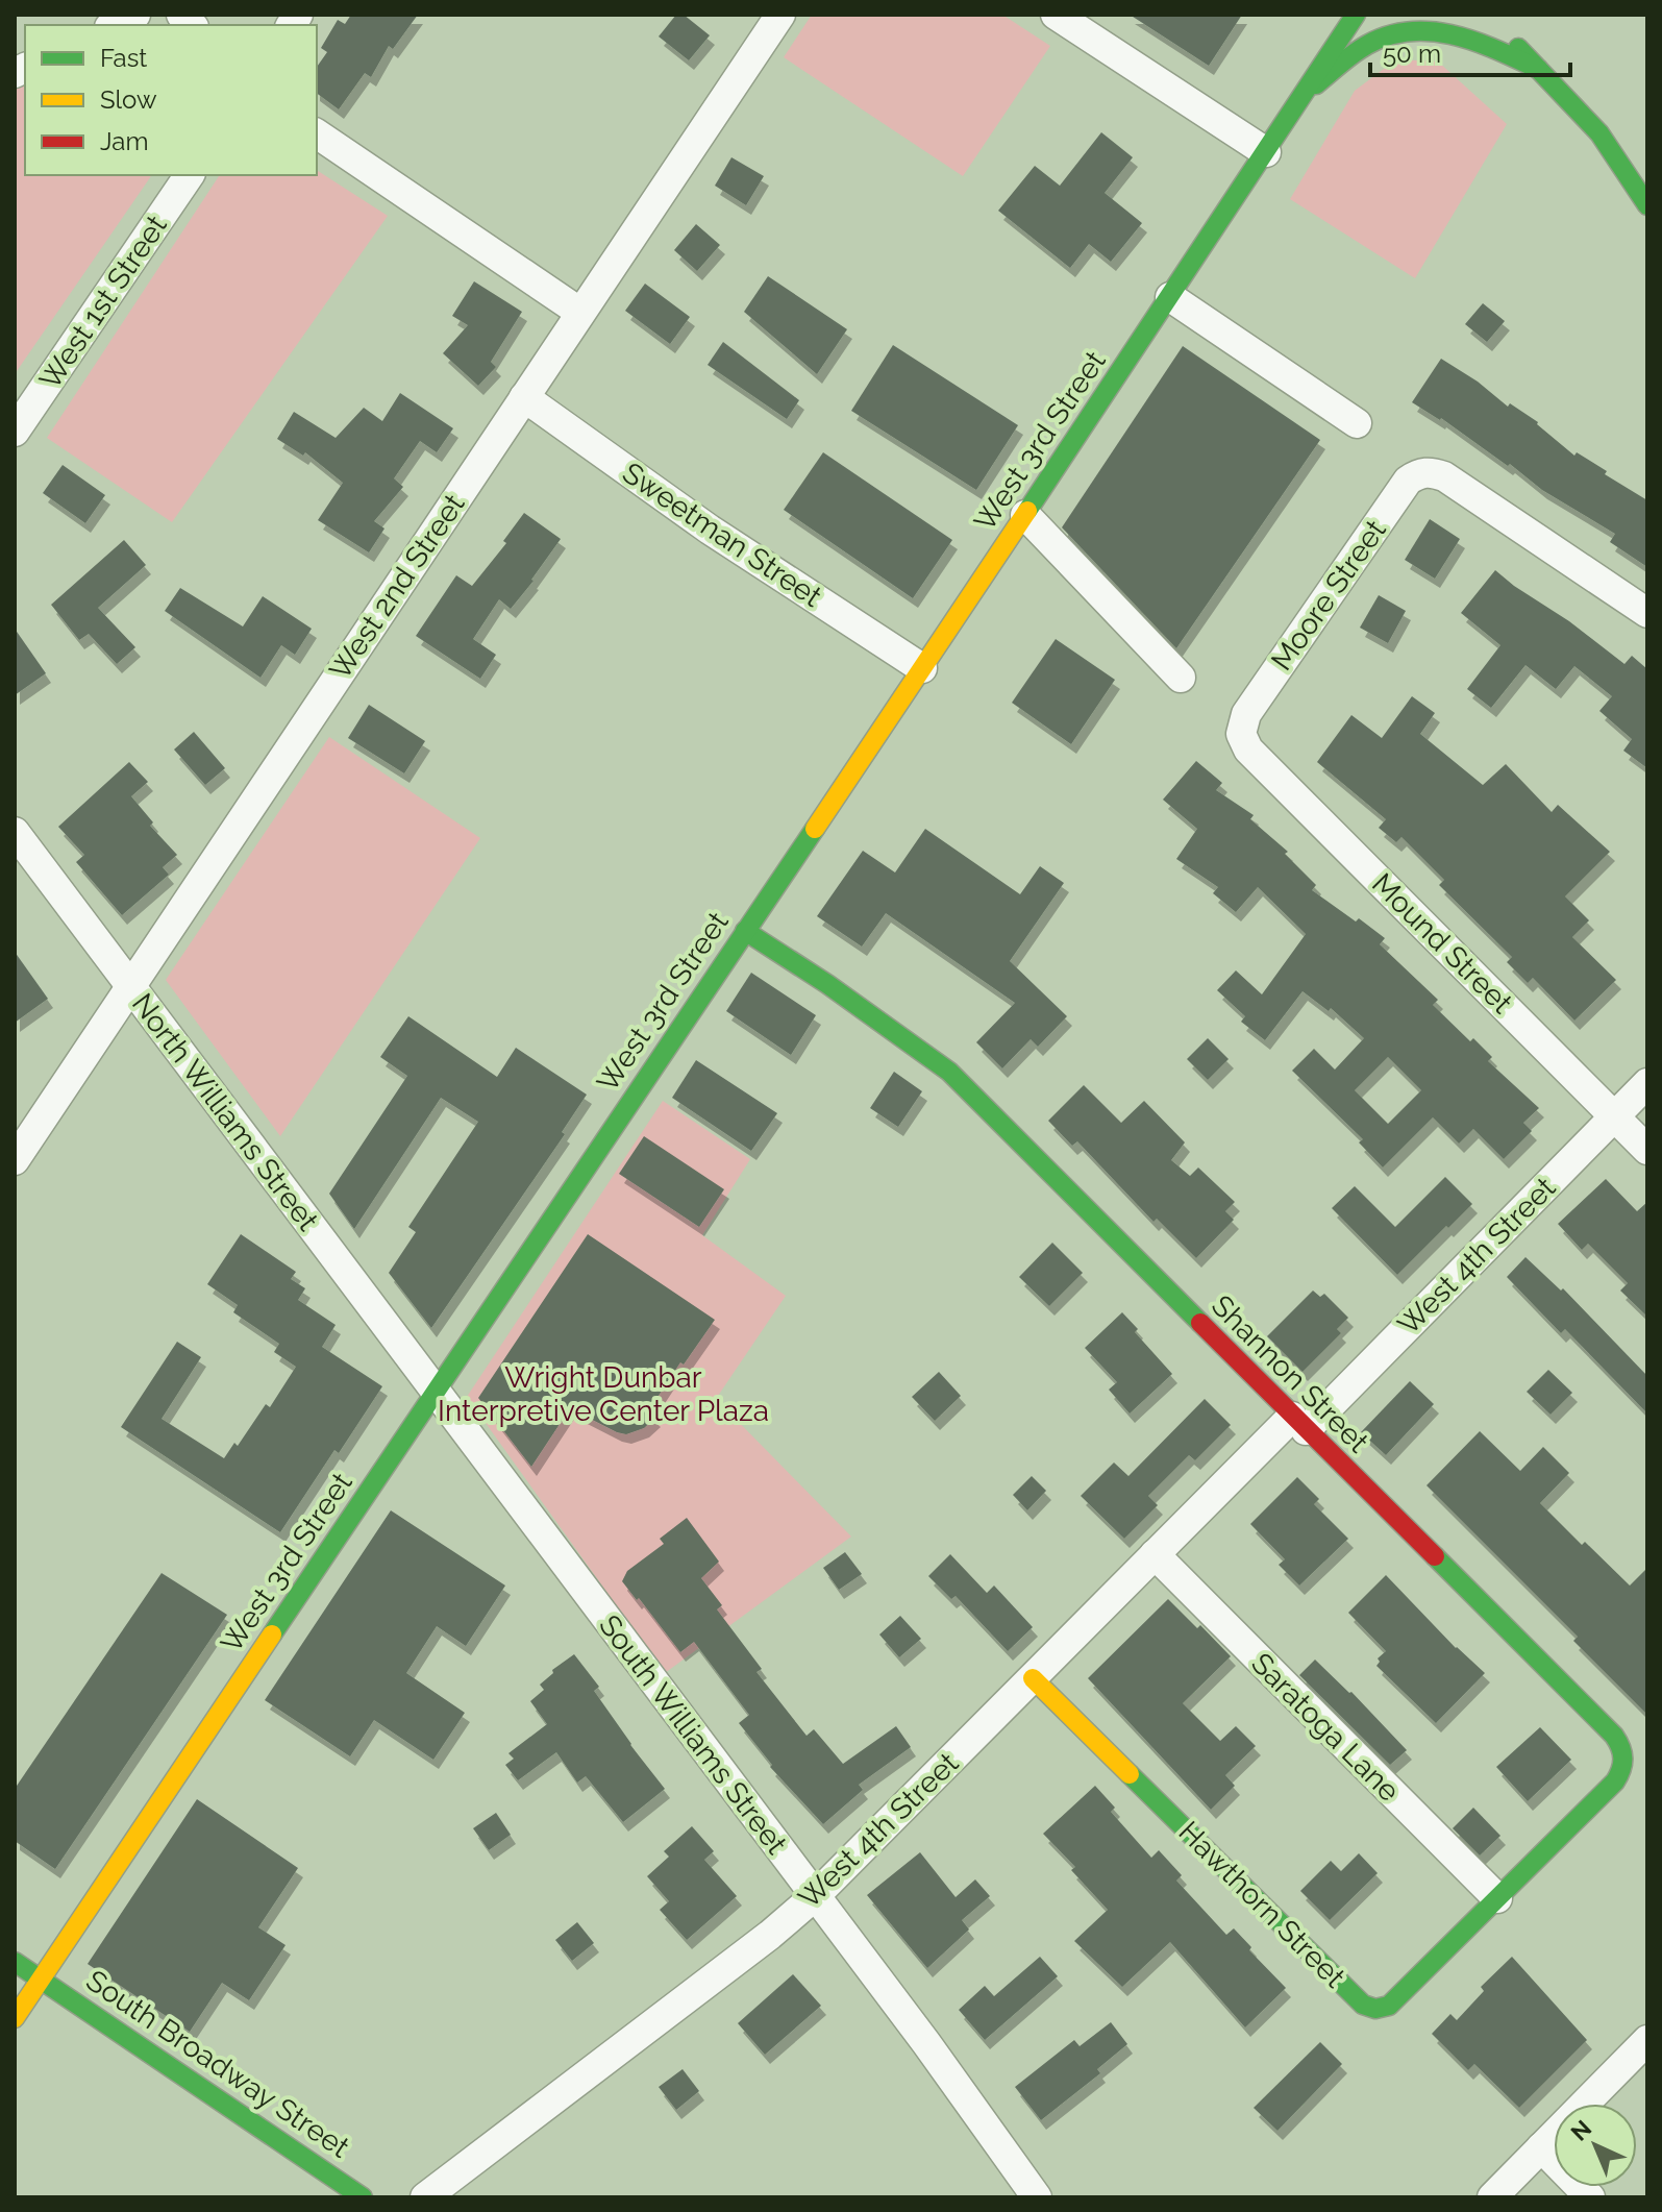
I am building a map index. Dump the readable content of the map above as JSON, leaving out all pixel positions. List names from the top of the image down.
{
  "streets": {
    "main road": [
      "West 3rd Street",
      "Shannon Street",
      "Hawthorn Street",
      "South Broadway Street"
    ],
    "street": [
      "West 1st Street",
      "Sweetman Street",
      "West 2nd Street",
      "Moore Street",
      "Mound Street",
      "North Williams Street",
      "West 4th Street",
      "Saratoga Lane",
      "South Williams Street"
    ]
  },
  "crossings": [
    ["West 3rd Street", "Sweetman Street"],
    ["West 3rd Street", "North Williams Street"],
    ["West 3rd Street", "Shannon Street"],
    ["West 3rd Street", "South Williams Street"],
    ["West 3rd Street", "South Broadway Street"],
    ["Sweetman Street", "West 2nd Street"],
    ["West 2nd Street", "North Williams Street"],
    ["Moore Street", "Mound Street"],
    ["Mound Street", "West 4th Street"],
    ["North Williams Street", "South Williams Street"],
    ["West 4th Street", "Shannon Street"],
    ["West 4th Street", "Saratoga Lane"],
    ["West 4th Street", "South Williams Street"],
    ["West 4th Street", "Hawthorn Street"],
    ["Shannon Street", "Saratoga Lane"],
    ["Shannon Street", "Hawthorn Street"],
    ["Saratoga Lane", "Hawthorn Street"]
  ],
  "parks": ["Wright Dunbar Interpretive Center Plaza"],
  "legend": ["Fast", "Slow", "Jam"],
  "scale_bar": "50 m",
  "north": "top left"
}
